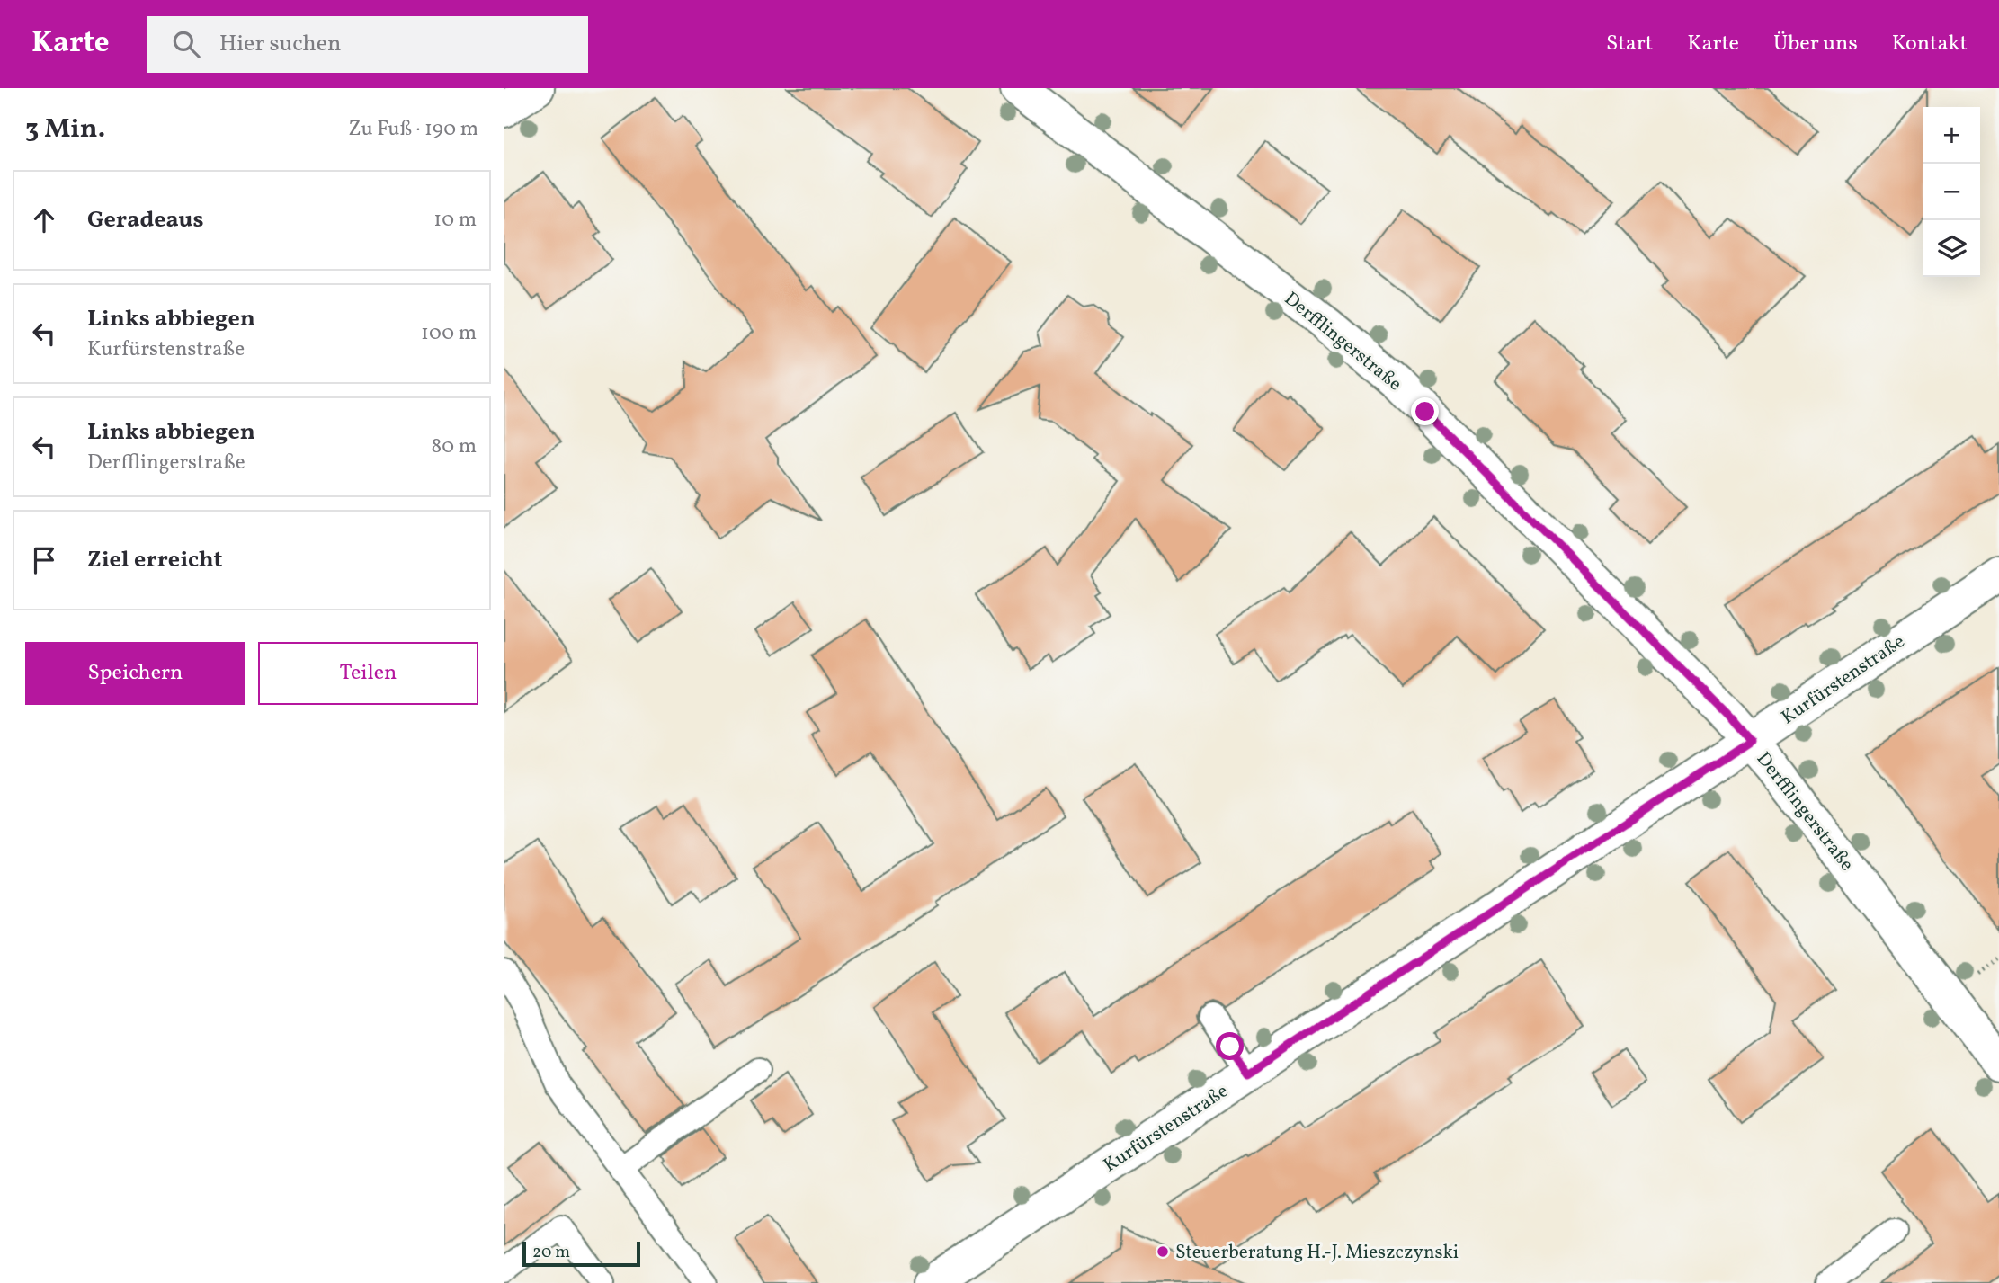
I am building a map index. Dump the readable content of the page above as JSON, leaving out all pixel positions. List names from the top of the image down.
{
  "streets": {
    "street": ["Derfflingerstraße", "Kurfürstenstraße"]
  },
  "crossings": [
    ["Derfflingerstraße", "Kurfürstenstraße"]
  ],
  "places": ["Steuerberatung H.-J. Mieszczynski"],
  "scale_bar": "20 m",
  "page": {
    "header": "Karte",
    "search": "Hier suchen",
    "nav": [
      "Start",
      "Karte",
      "Über uns",
      "Kontakt"
    ],
    "heading": ["3 Min.", "Zu Fuß · 190 m"],
    "map_buttons": ["+", "−"],
    "list": [
      ["Geradeaus", "10 m"],
      ["Links abbiegen", "Kurfürstenstraße", "100 m"],
      ["Links abbiegen", "Derfflingerstraße", "80 m"],
      "Ziel erreicht"
    ],
    "buttons": ["Speichern", "Teilen"],
    "scale": "20 m"
  }
}
